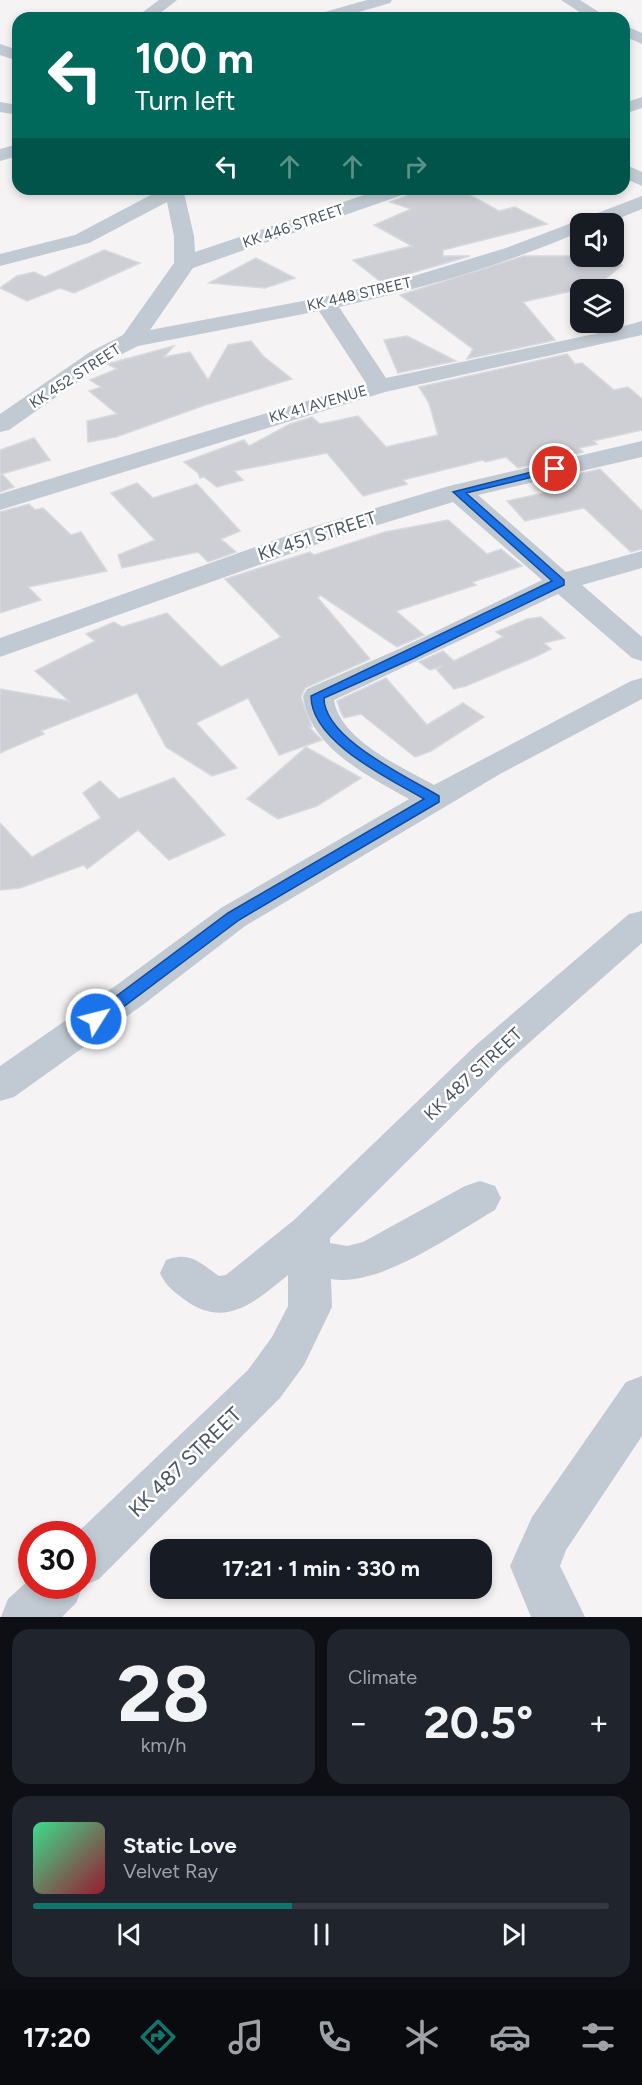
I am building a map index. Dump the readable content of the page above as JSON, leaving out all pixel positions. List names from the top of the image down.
{
  "streets": {
    "street": [
      "KK 446 STREET",
      "KK 448 STREET",
      "KK 452 STREET",
      "KK 41 AVENUE",
      "KK 451 STREET",
      "KK 487 STREET"
    ]
  },
  "crossings": [
    ["KK 446 STREET", "KK 452 STREET"],
    ["KK 448 STREET", "KK 452 STREET"]
  ],
  "page": {
    "turn": ["100 m", "Turn left"],
    "limit": "30",
    "trip": "17:21 · 1 min · 330 m",
    "tile": [
      ["28", "km/h"],
      "Climate"
    ],
    "heat": ["−", "20.5°", "+"],
    "song": ["Static Love", "Velvet Ray"],
    "tabs": "17:20"
  }
}
